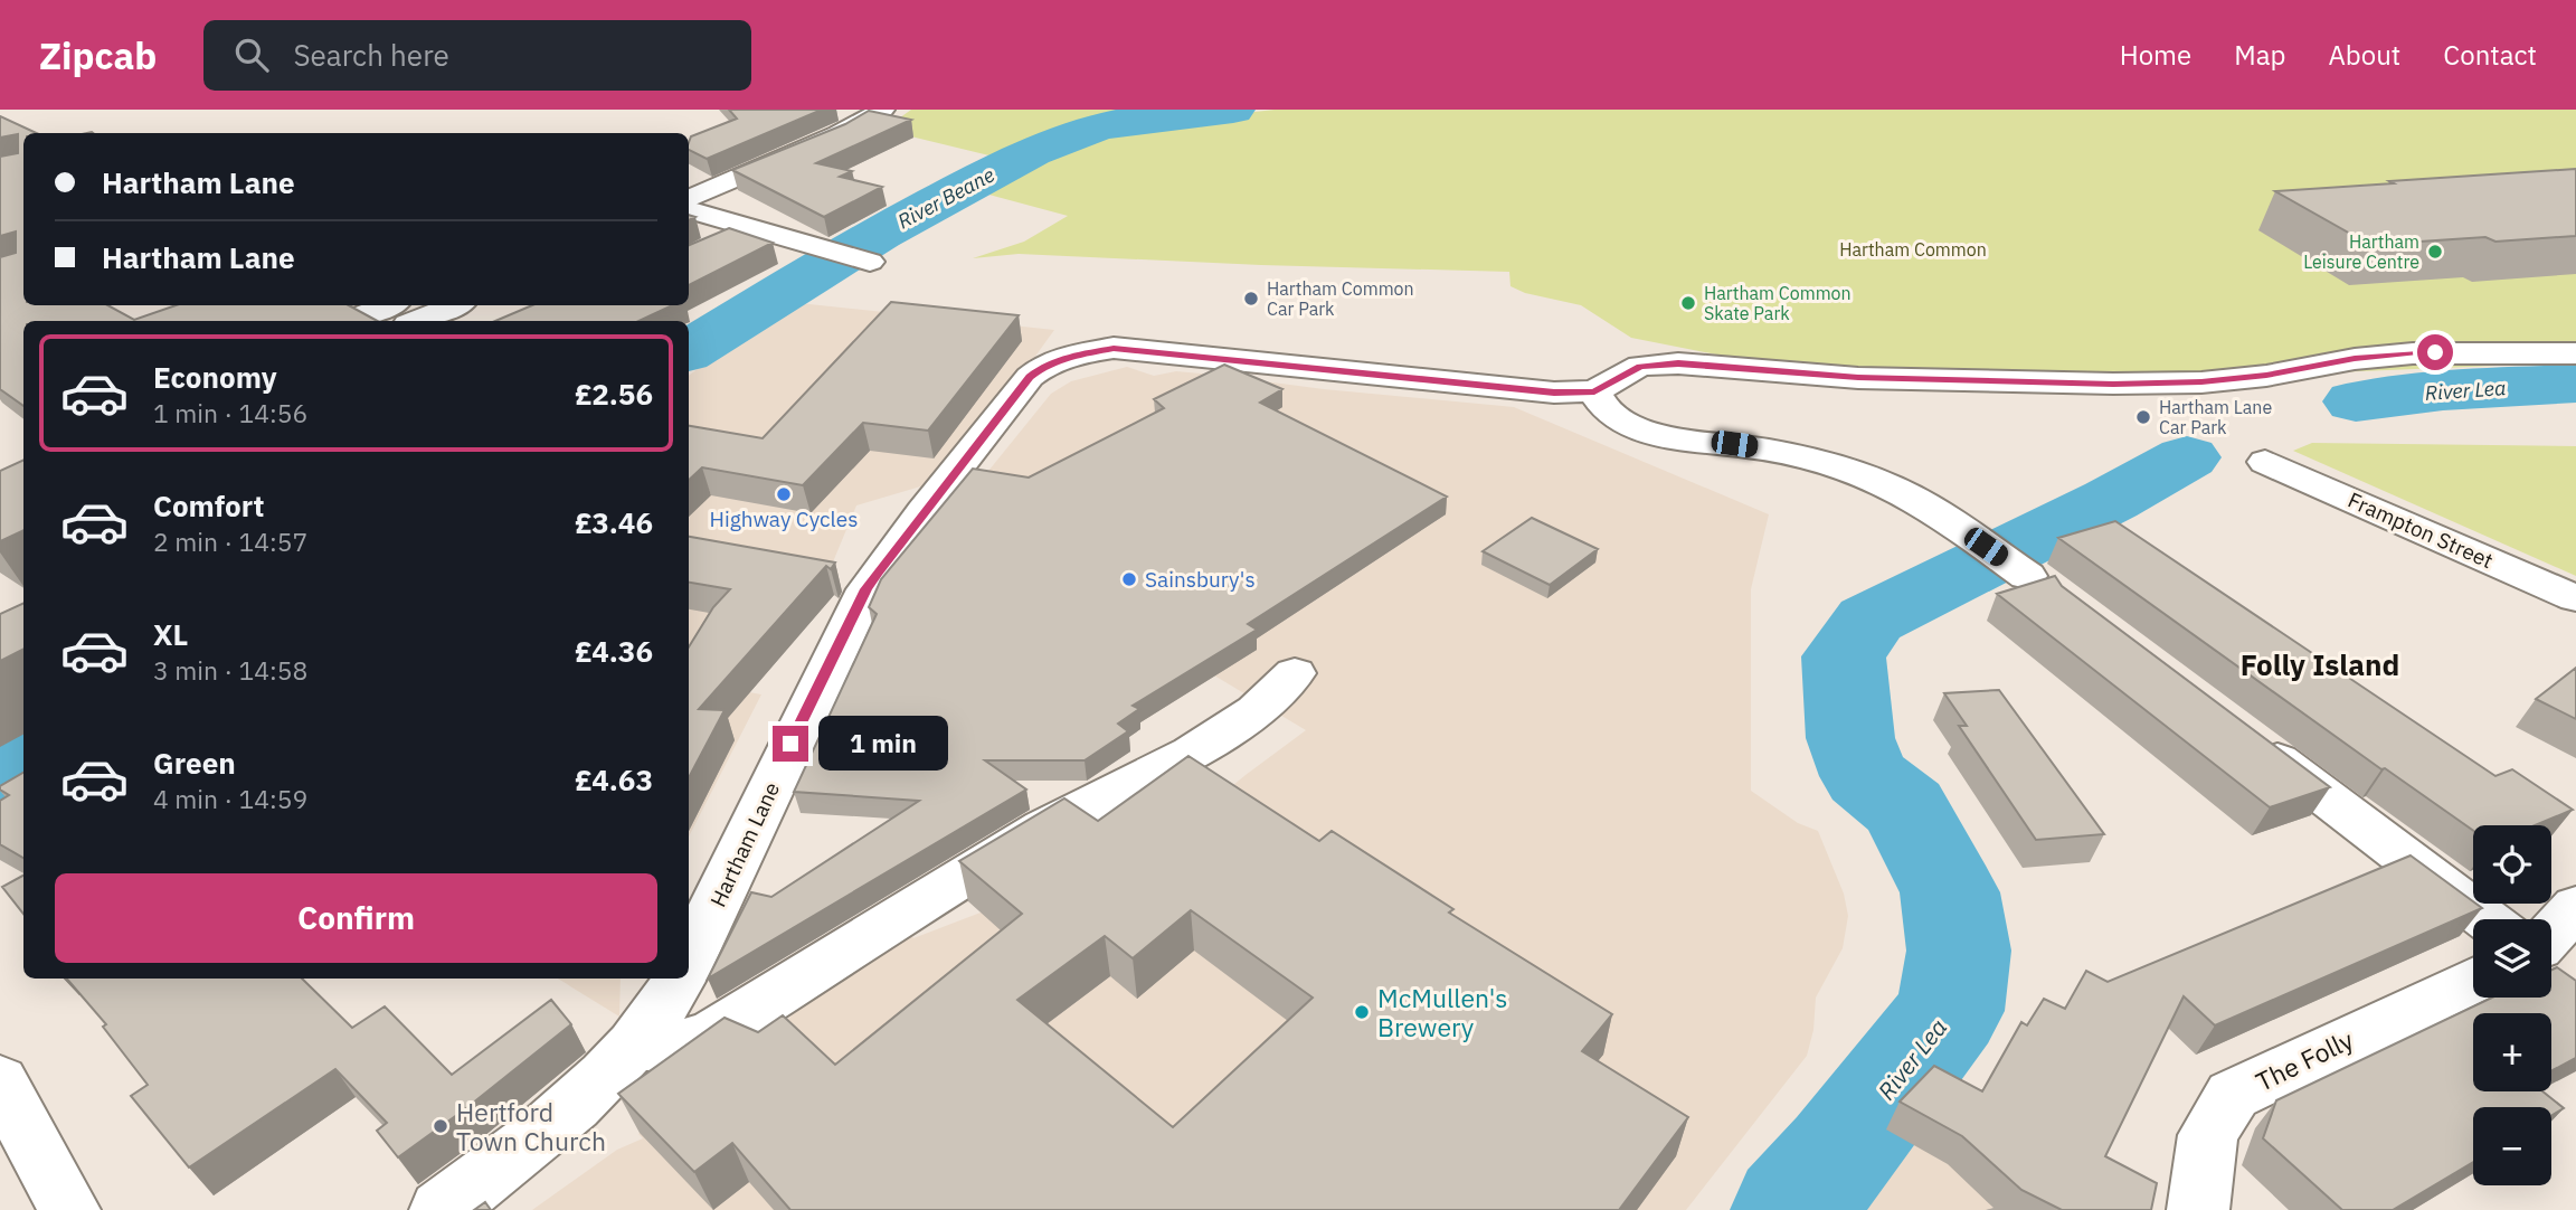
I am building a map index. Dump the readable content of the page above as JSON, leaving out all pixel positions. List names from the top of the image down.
{
  "streets": {
    "street": ["Frampton Street", "Hartham Lane", "The Folly"]
  },
  "districts": ["Folly Island"],
  "water": ["River Beane", "River Lea"],
  "parks": ["Hartham Common"],
  "places": [
    "Hartham Leisure Centre",
    "Hartham Common Car Park",
    "Hartham Common Skate Park",
    "Hartham Lane Car Park",
    "Highway Cycles",
    "Sainsbury's",
    "McMullen's Brewery",
    "Hertford Town Church"
  ],
  "page": {
    "header": "Zipcab",
    "search": "Search here",
    "nav": [
      "Home",
      "Map",
      "About",
      "Contact"
    ],
    "banner": ["Hartham Lane", "Hartham Lane"],
    "list": [
      {
        "name": "Economy",
        "note": "1 min · 14:56",
        "value": "£2.56"
      },
      {
        "name": "Comfort",
        "note": "2 min · 14:57",
        "value": "£3.46"
      },
      {
        "name": "XL",
        "note": "3 min · 14:58",
        "value": "£4.36"
      },
      {
        "name": "Green",
        "note": "4 min · 14:59",
        "value": "£4.63"
      }
    ],
    "bubble": "1 min",
    "map_buttons": ["+", "−"],
    "buttons": "Confirm"
  }
}
